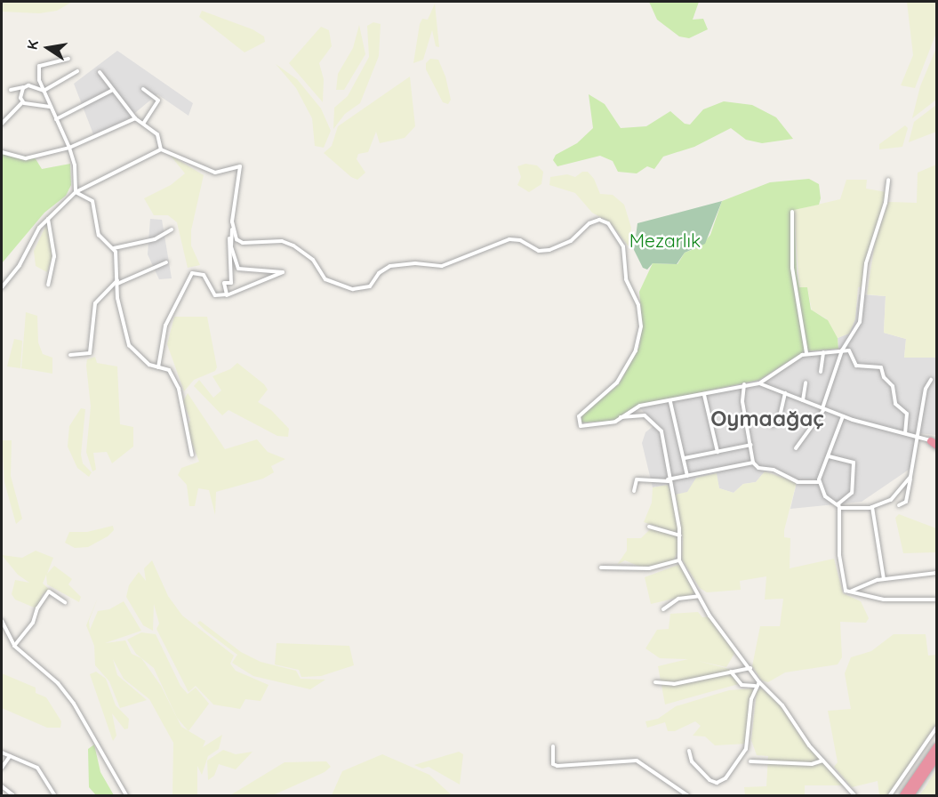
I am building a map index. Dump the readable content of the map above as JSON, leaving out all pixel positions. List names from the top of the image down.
{
  "districts": ["Oymaağaç"],
  "parks": ["Mezarlık"],
  "north": "left"
}
